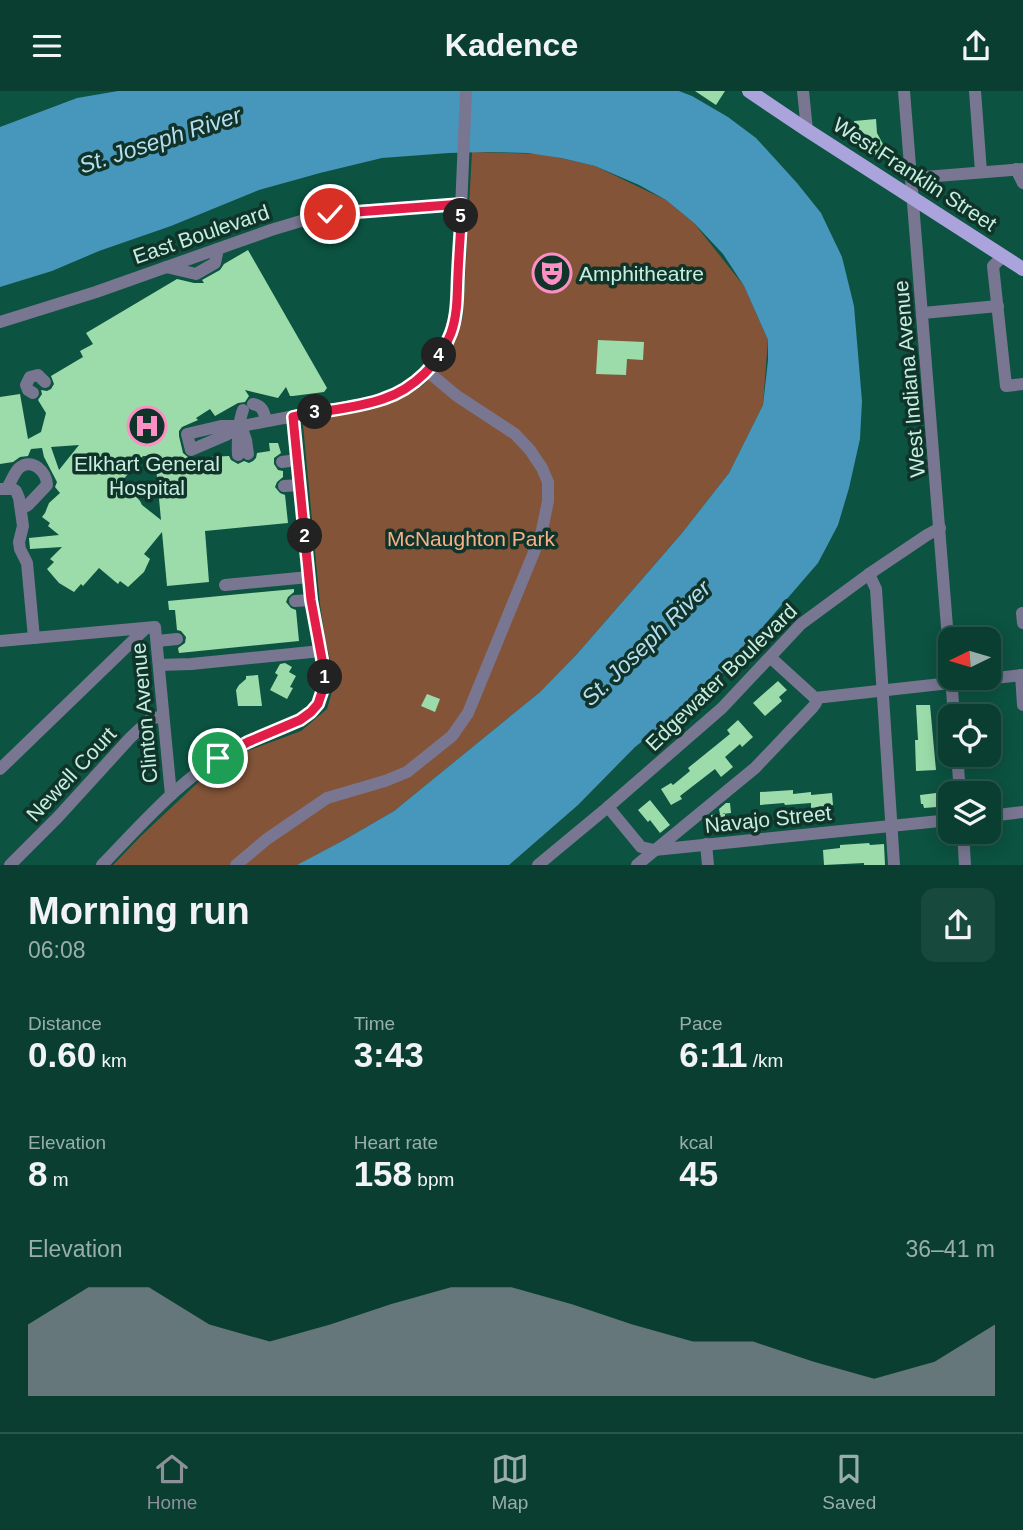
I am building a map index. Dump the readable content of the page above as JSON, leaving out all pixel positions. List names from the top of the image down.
{
  "streets": {
    "main road": ["West Franklin Street"],
    "street": [
      "East Boulevard",
      "West Indiana Avenue",
      "Edgewater Boulevard",
      "Clinton Avenue",
      "Newell Court",
      "Navajo Street"
    ]
  },
  "crossings": [
    ["West Franklin Street", "West Indiana Avenue"],
    ["West Indiana Avenue", "Edgewater Boulevard"],
    ["Clinton Avenue", "Newell Court"]
  ],
  "water": ["St. Joseph River"],
  "parks": ["McNaughton Park"],
  "places": {
    "theatre": ["Amphitheatre"],
    "hospital": ["Elkhart General Hospital"]
  },
  "north": "left",
  "page": {
    "header": "Kadence",
    "pins": [
      "5",
      "4",
      "3",
      "2",
      "1"
    ],
    "heading": ["Morning run", "06:08"],
    "stats": [
      ["Distance", "0.60 km"],
      ["Time", "3:43"],
      ["Pace", "6:11 /km"],
      ["Elevation", "8 m"],
      ["Heart rate", "158 bpm"],
      ["kcal", "45"]
    ],
    "chart": ["Elevation", "36–41 m"],
    "tabs": ["Home", "Map", "Saved"]
  }
}
